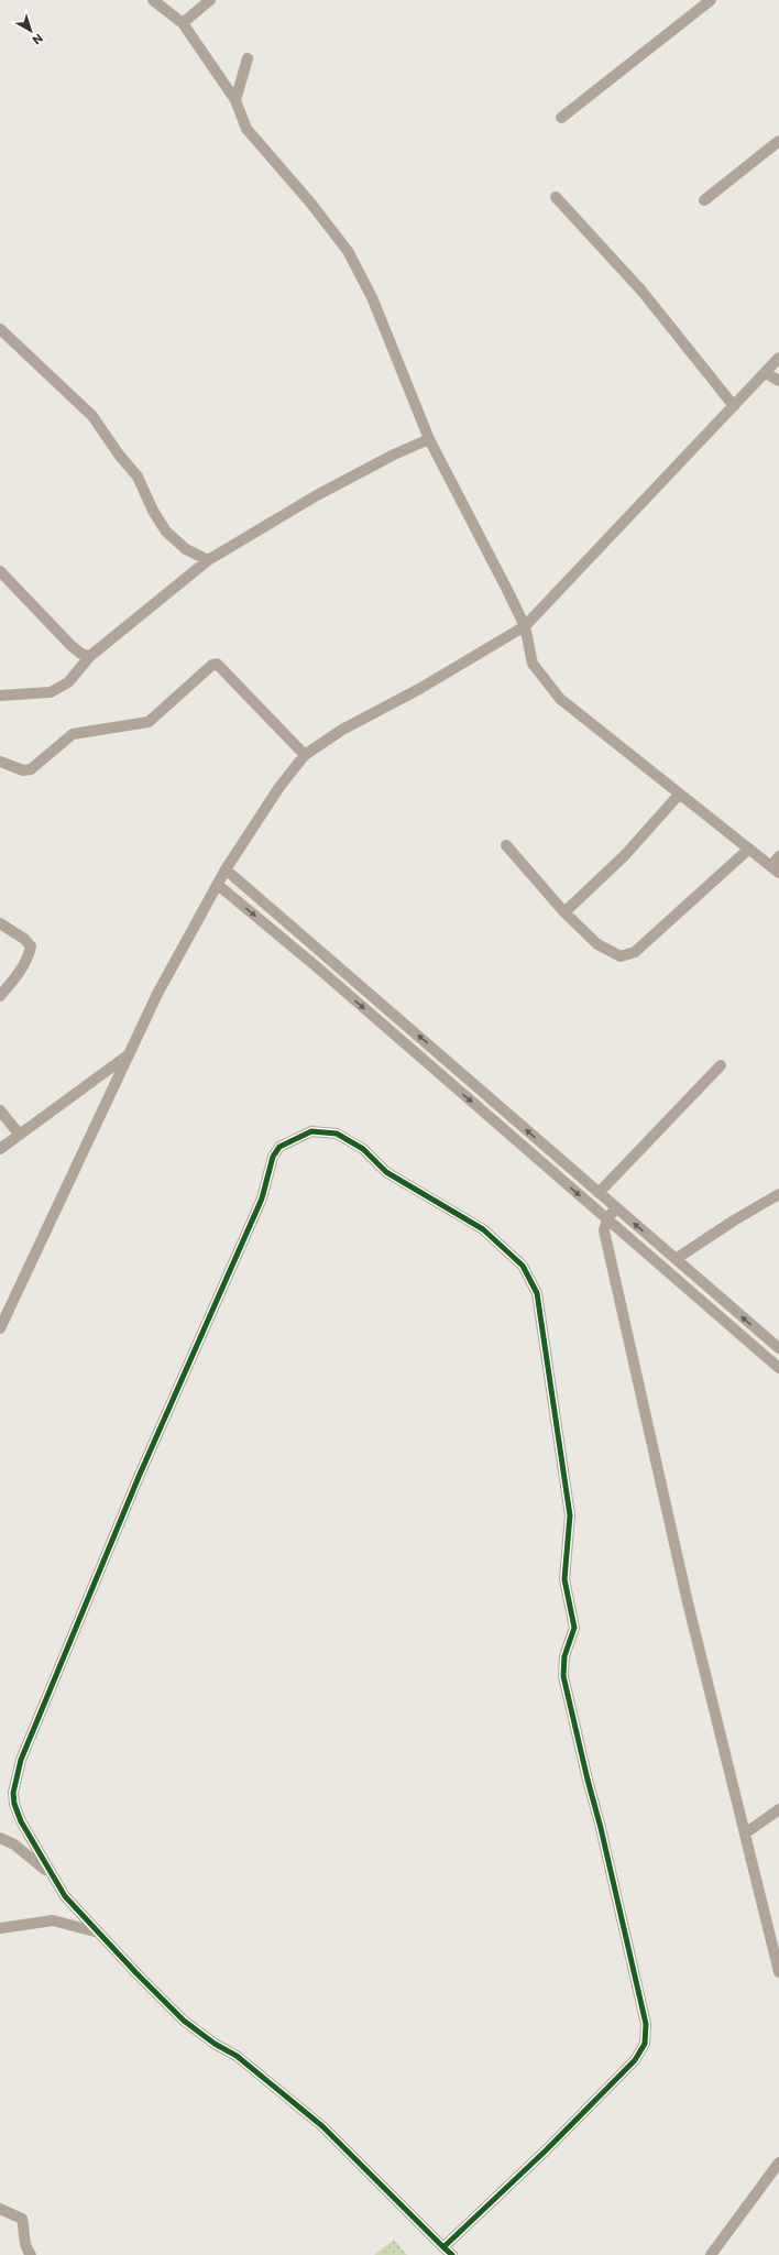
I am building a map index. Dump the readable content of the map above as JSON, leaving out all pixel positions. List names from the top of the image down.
{
  "north": "bottom right"
}
